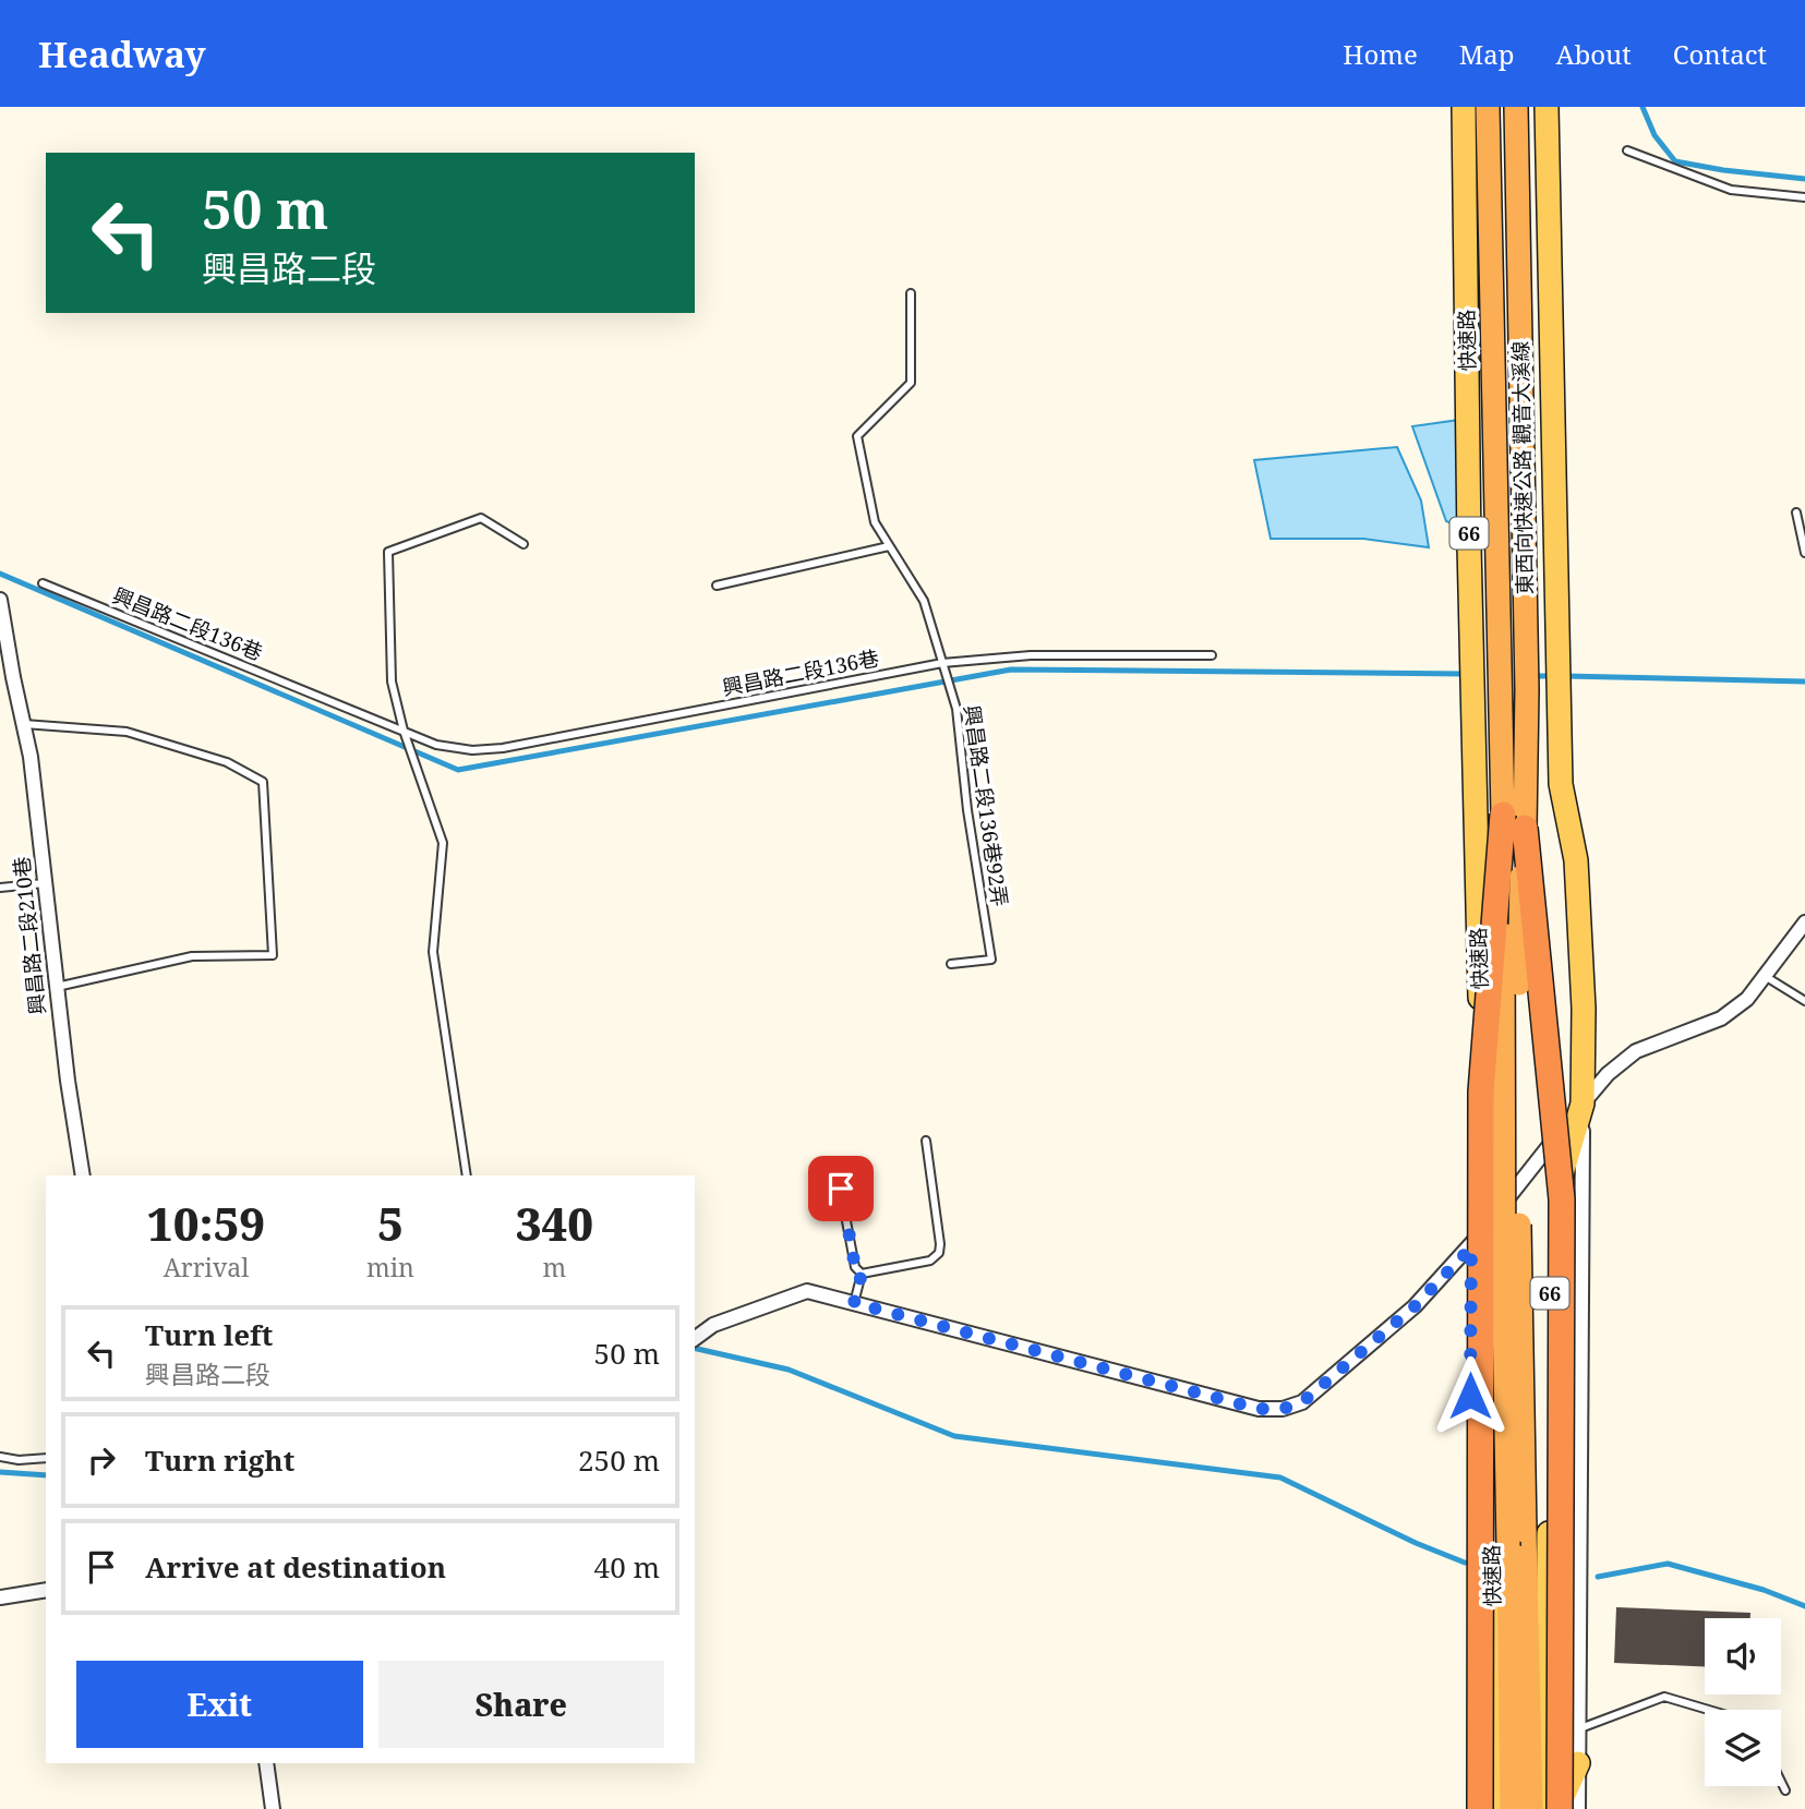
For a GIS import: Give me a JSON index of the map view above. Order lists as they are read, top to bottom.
{
  "streets": {
    "highway": ["東西向快速公路 觀音大溪線", "66"],
    "main road": ["快速路"],
    "street": ["興昌路二段210巷"],
    "lane": ["興昌路二段136巷", "興昌路二段136巷92弄"]
  },
  "crossings": [
    ["東西向快速公路 觀音大溪線", "66"],
    ["興昌路二段136巷", "興昌路二段136巷92弄"]
  ],
  "page": {
    "header": "Headway",
    "nav": [
      "Home",
      "Map",
      "About",
      "Contact"
    ],
    "turn": ["50 m", "興昌路二段"],
    "eta": [
      "10:59",
      "Arrival",
      "5",
      "min",
      "340",
      "m"
    ],
    "list": [
      {
        "name": "Turn left",
        "note": "興昌路二段",
        "value": "50 m"
      },
      {
        "name": "Turn right",
        "value": "250 m"
      },
      {
        "name": "Arrive at destination",
        "value": "40 m"
      }
    ],
    "buttons": ["Exit", "Share"]
  }
}
